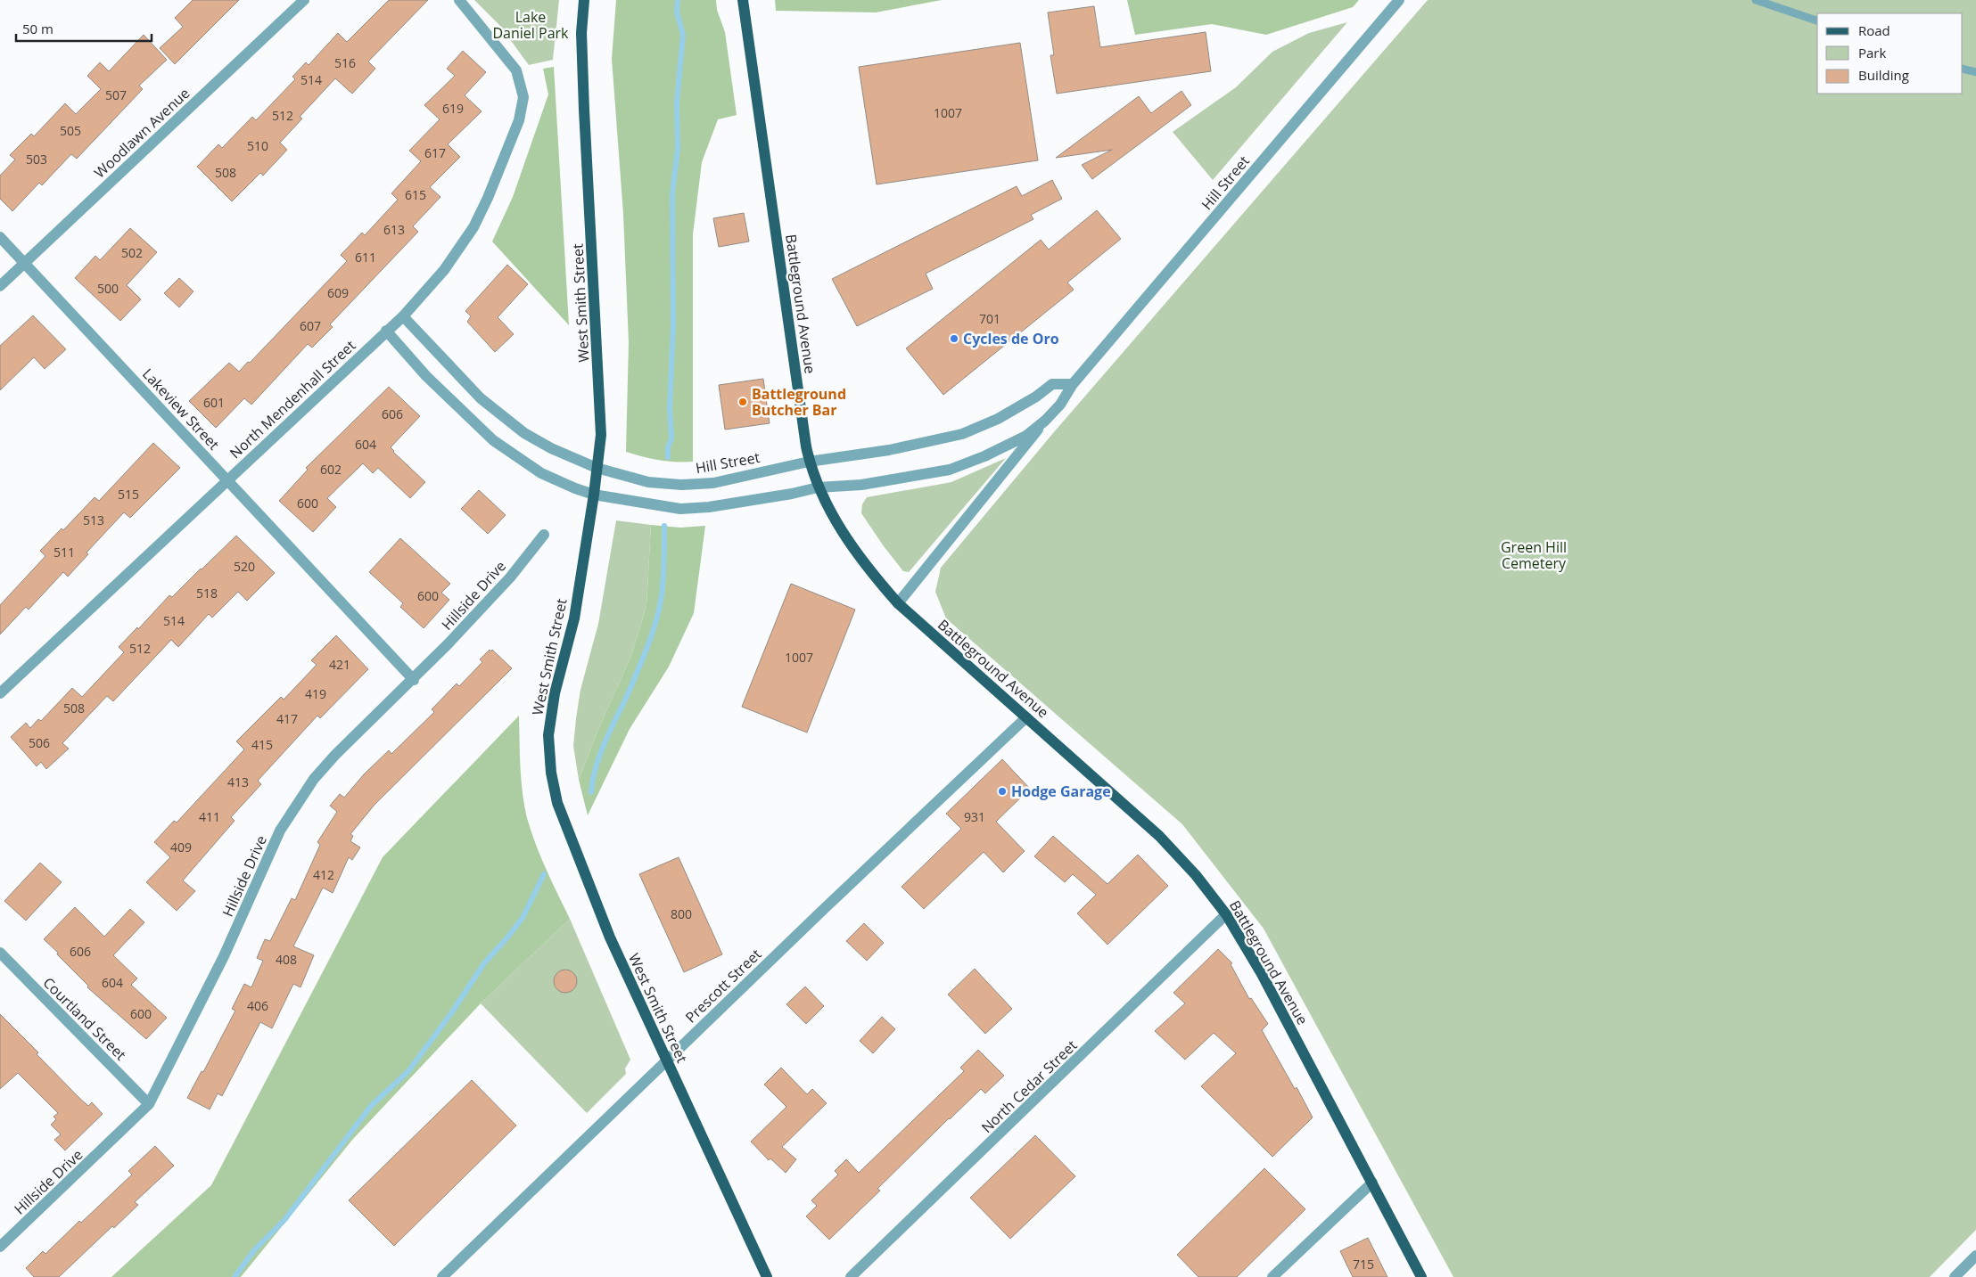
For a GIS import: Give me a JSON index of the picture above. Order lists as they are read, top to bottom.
{
  "streets": {
    "main road": ["West Smith Street", "Battleground Avenue"],
    "street": [
      "Woodlawn Avenue",
      "Hill Street",
      "North Mendenhall Street",
      "Lakeview Street",
      "Hillside Drive",
      "Prescott Street",
      "Courtland Street",
      "North Cedar Street"
    ]
  },
  "crossings": [
    ["Woodlawn Avenue", "Lakeview Street"],
    ["Hill Street", "West Smith Street"],
    ["Hill Street", "Battleground Avenue"],
    ["Hill Street", "North Mendenhall Street"],
    ["West Smith Street", "Prescott Street"],
    ["Battleground Avenue", "Prescott Street"],
    ["Battleground Avenue", "North Cedar Street"],
    ["North Mendenhall Street", "Lakeview Street"],
    ["Lakeview Street", "Hillside Drive"],
    ["Hillside Drive", "Courtland Street"]
  ],
  "parks": ["Lake Daniel Park", "Green Hill Cemetery"],
  "places": ["Cycles de Oro", "Battleground Butcher Bar", "Hodge Garage"],
  "house_numbers": [
    "516",
    "514",
    "507",
    "619",
    "1007",
    "512",
    "505",
    "510",
    "617",
    "503",
    "508",
    "615",
    "613",
    "502",
    "611",
    "500",
    "609",
    "701",
    "607",
    "601",
    "606",
    "604",
    "602",
    "515",
    "600",
    "513",
    "511",
    "520",
    "518",
    "600",
    "514",
    "512",
    "1007",
    "421",
    "419",
    "508",
    "417",
    "506",
    "415",
    "413",
    "411",
    "931",
    "409",
    "412",
    "800",
    "606",
    "408",
    "604",
    "406",
    "600",
    "715"
  ],
  "legend": ["Road", "Park", "Building"],
  "scale_bar": "50 m"
}
